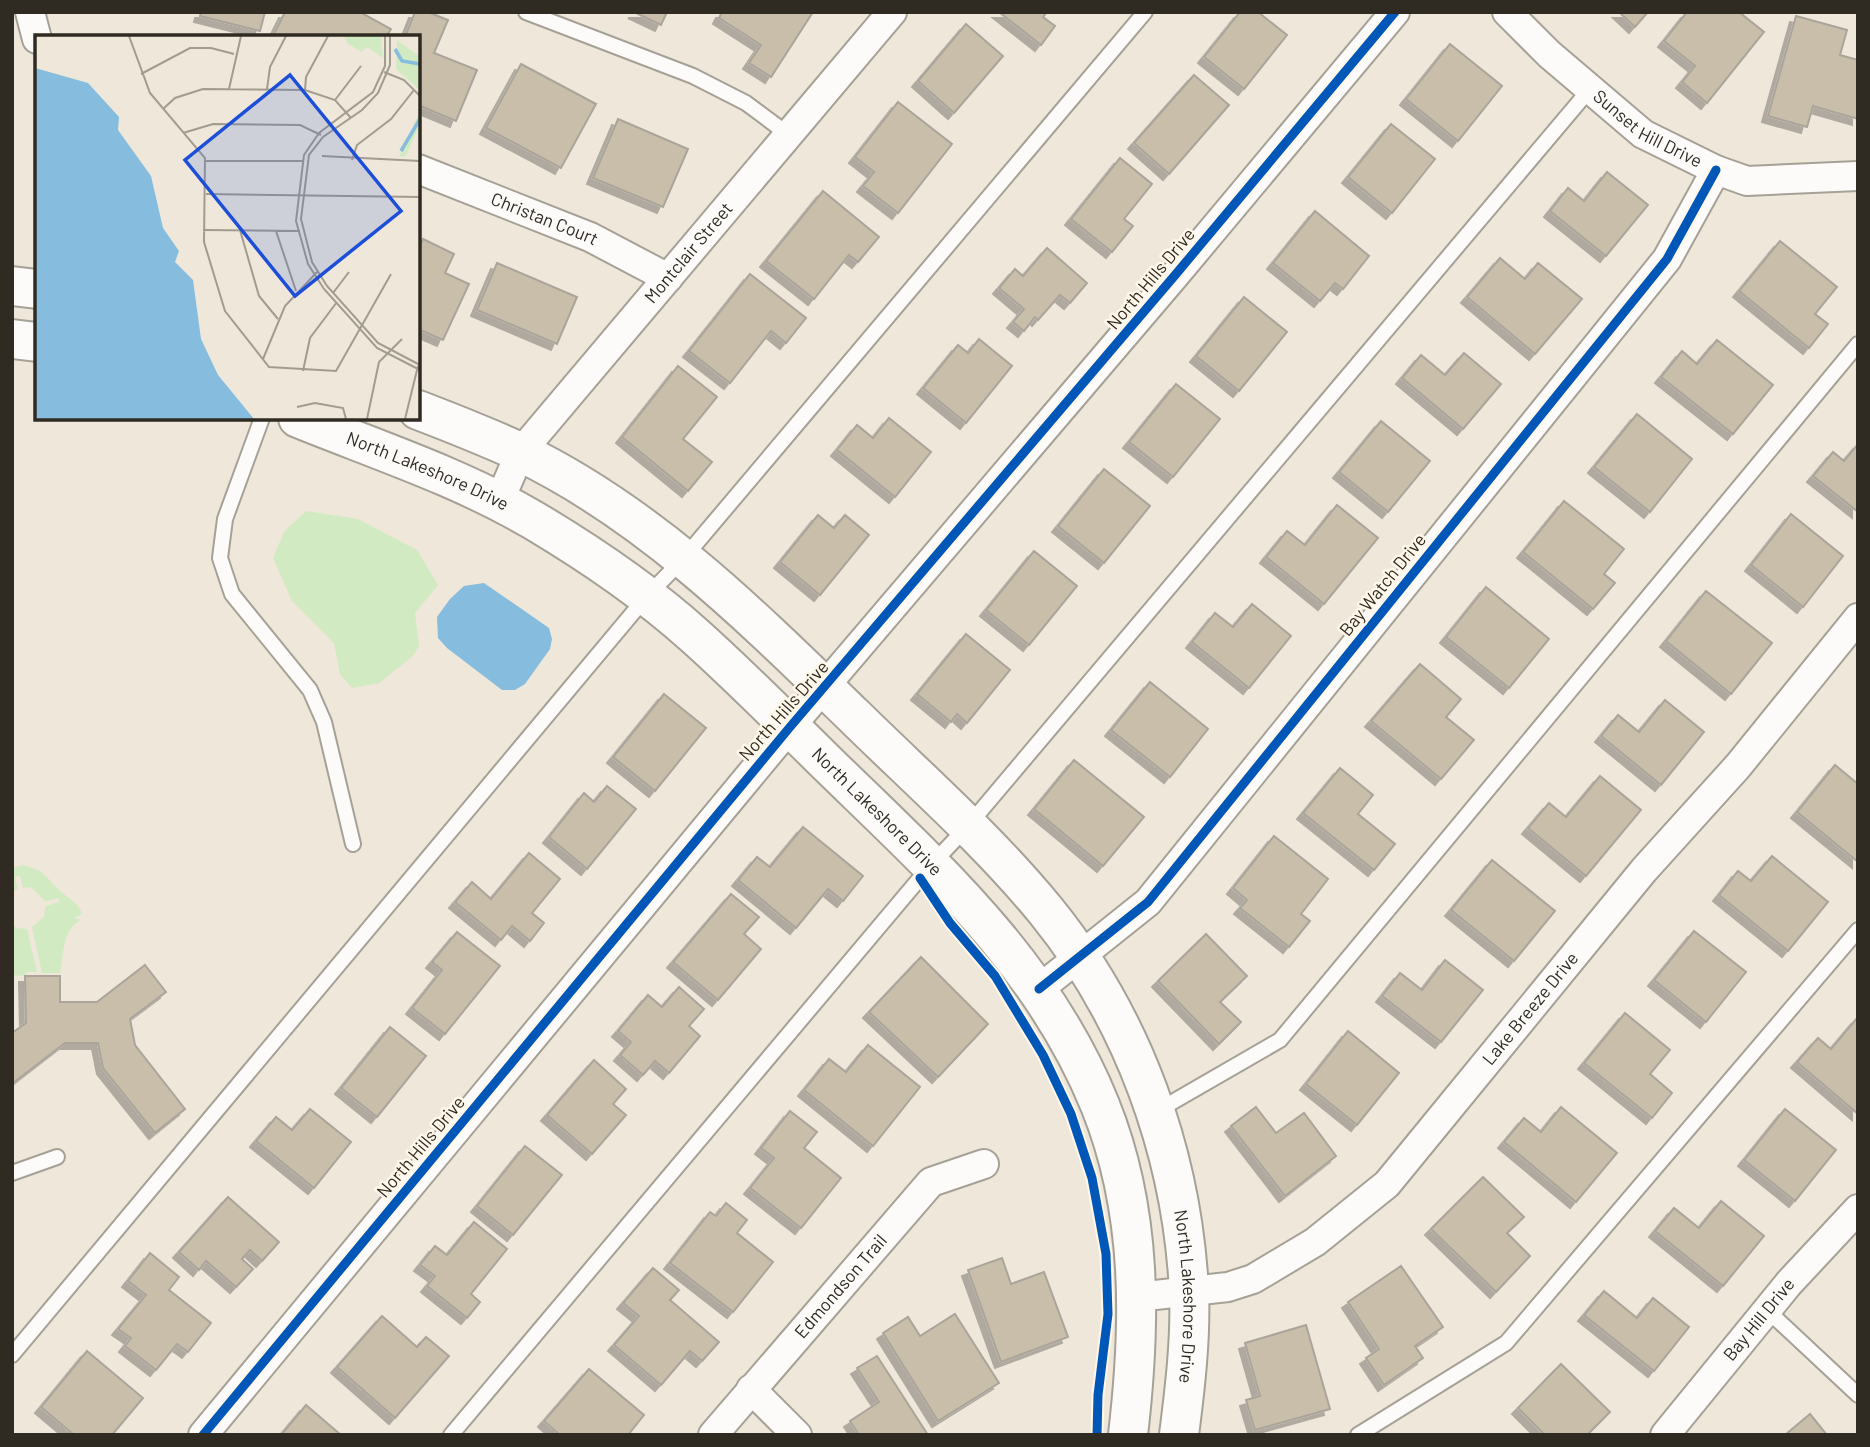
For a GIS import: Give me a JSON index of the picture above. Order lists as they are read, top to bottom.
{
  "streets": {
    "main road": ["North Lakeshore Drive"],
    "street": [
      "Sunset Hill Drive",
      "Christan Court",
      "Montclair Street",
      "North Hills Drive",
      "Bay Watch Drive",
      "Lake Breeze Drive",
      "Edmondson Trail",
      "Bay Hill Drive"
    ]
  },
  "crossings": [
    ["Sunset Hill Drive", "Bay Watch Drive"],
    ["Christan Court", "Montclair Street"],
    ["Montclair Street", "North Lakeshore Drive"],
    ["North Hills Drive", "North Lakeshore Drive"],
    ["North Lakeshore Drive", "Bay Watch Drive"],
    ["North Lakeshore Drive", "Lake Breeze Drive"]
  ]
}
